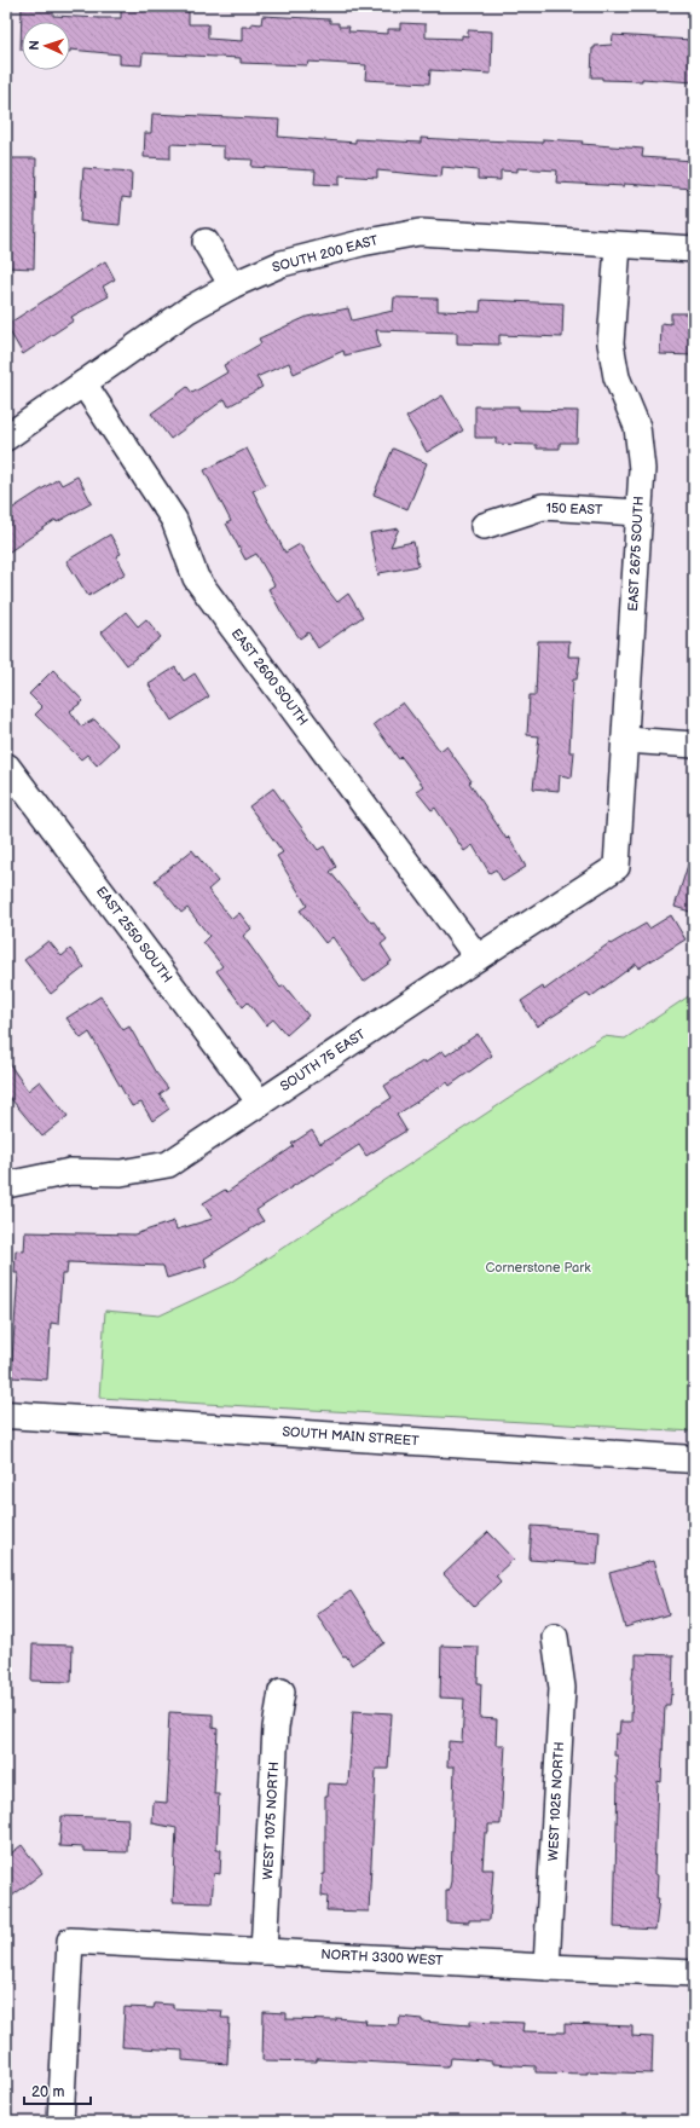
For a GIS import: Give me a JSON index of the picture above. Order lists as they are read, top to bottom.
{
  "streets": {
    "street": [
      "SOUTH 200 EAST",
      "150 EAST",
      "EAST 2675 SOUTH",
      "EAST 2600 SOUTH",
      "EAST 2550 SOUTH",
      "SOUTH 75 EAST",
      "SOUTH MAIN STREET",
      "WEST 1025 NORTH",
      "WEST 1075 NORTH",
      "NORTH 3300 WEST"
    ]
  },
  "crossings": [
    ["SOUTH 200 EAST", "EAST 2675 SOUTH"],
    ["SOUTH 200 EAST", "EAST 2600 SOUTH"],
    ["150 EAST", "EAST 2675 SOUTH"],
    ["EAST 2675 SOUTH", "SOUTH 75 EAST"],
    ["EAST 2600 SOUTH", "SOUTH 75 EAST"],
    ["EAST 2550 SOUTH", "SOUTH 75 EAST"],
    ["WEST 1025 NORTH", "NORTH 3300 WEST"],
    ["WEST 1075 NORTH", "NORTH 3300 WEST"]
  ],
  "parks": ["Cornerstone Park"],
  "scale_bar": "20 m",
  "north": "left"
}
